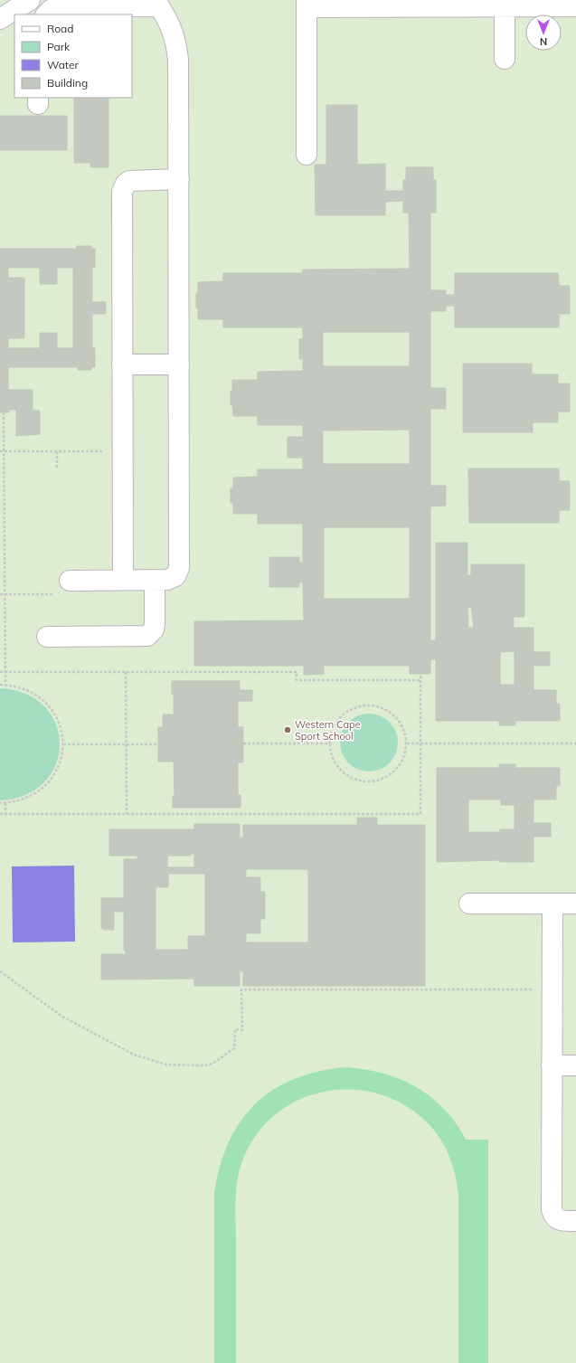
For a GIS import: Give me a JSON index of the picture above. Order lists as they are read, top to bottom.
{
  "places": ["Western Cape Sport School"],
  "legend": [
    "Road",
    "Park",
    "Water",
    "Building"
  ],
  "north": "bottom"
}
